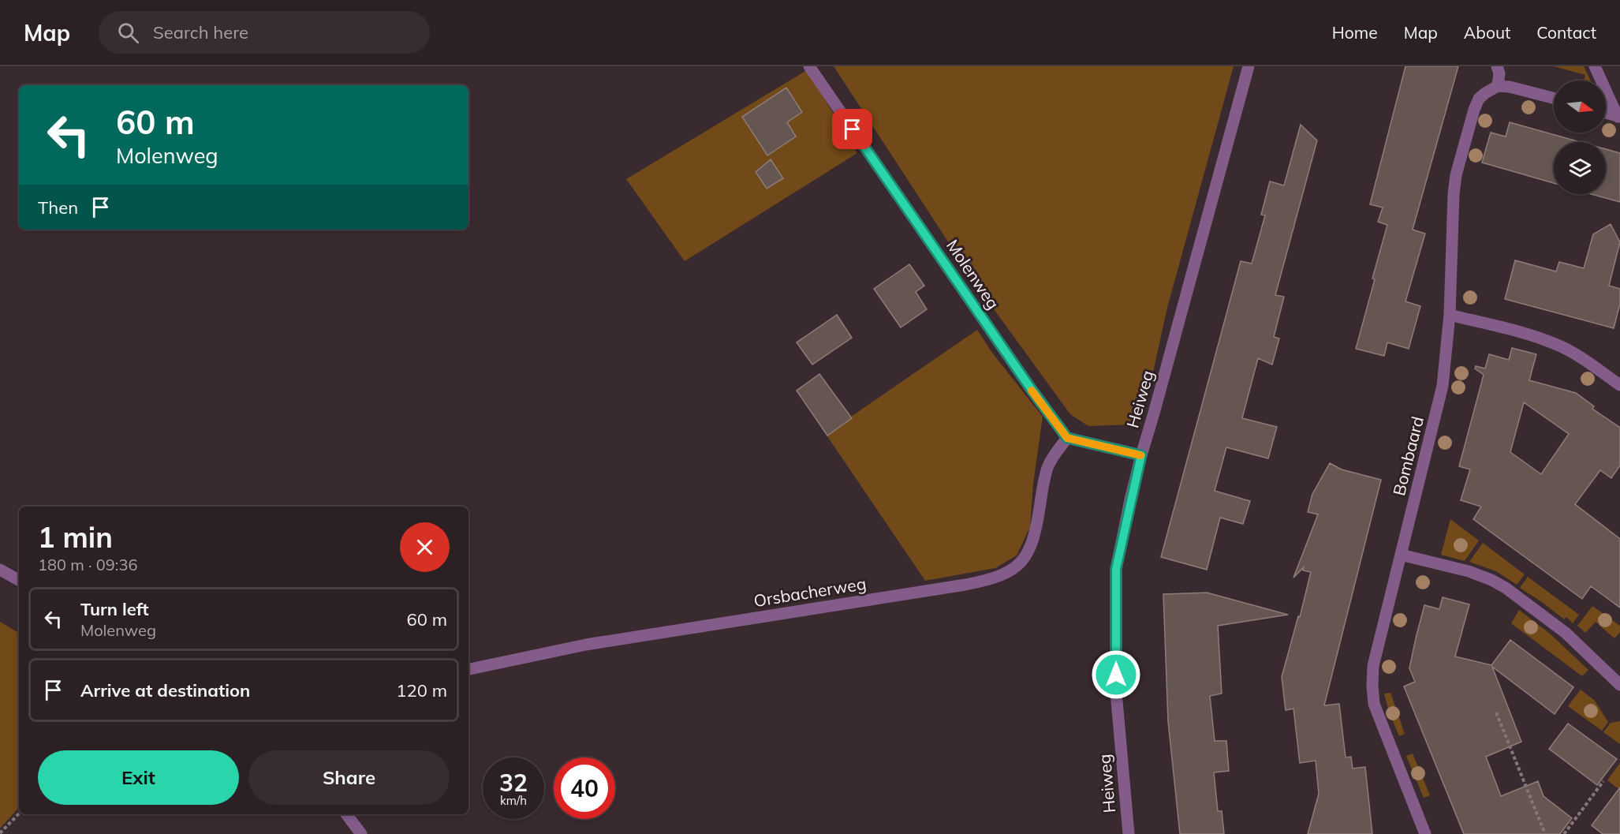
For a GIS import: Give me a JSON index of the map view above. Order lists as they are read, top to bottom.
{
  "streets": {
    "street": [
      "Molenweg",
      "Heiweg",
      "Bombaard",
      "Orsbacherweg"
    ]
  },
  "crossings": [
    ["Molenweg", "Orsbacherweg"]
  ],
  "north": "right",
  "page": {
    "header": "Map",
    "search": "Search here",
    "nav": [
      "Home",
      "Map",
      "About",
      "Contact"
    ],
    "turn": ["60 m", "Molenweg"],
    "then": "Then",
    "heading": ["1 min", "180 m · 09:36"],
    "list": [
      {
        "name": "Turn left",
        "note": "Molenweg",
        "value": "60 m"
      },
      {
        "name": "Arrive at destination",
        "value": "120 m"
      }
    ],
    "buttons": ["Exit", "Share"],
    "speed": "32 km/h",
    "limit": "40"
  }
}
